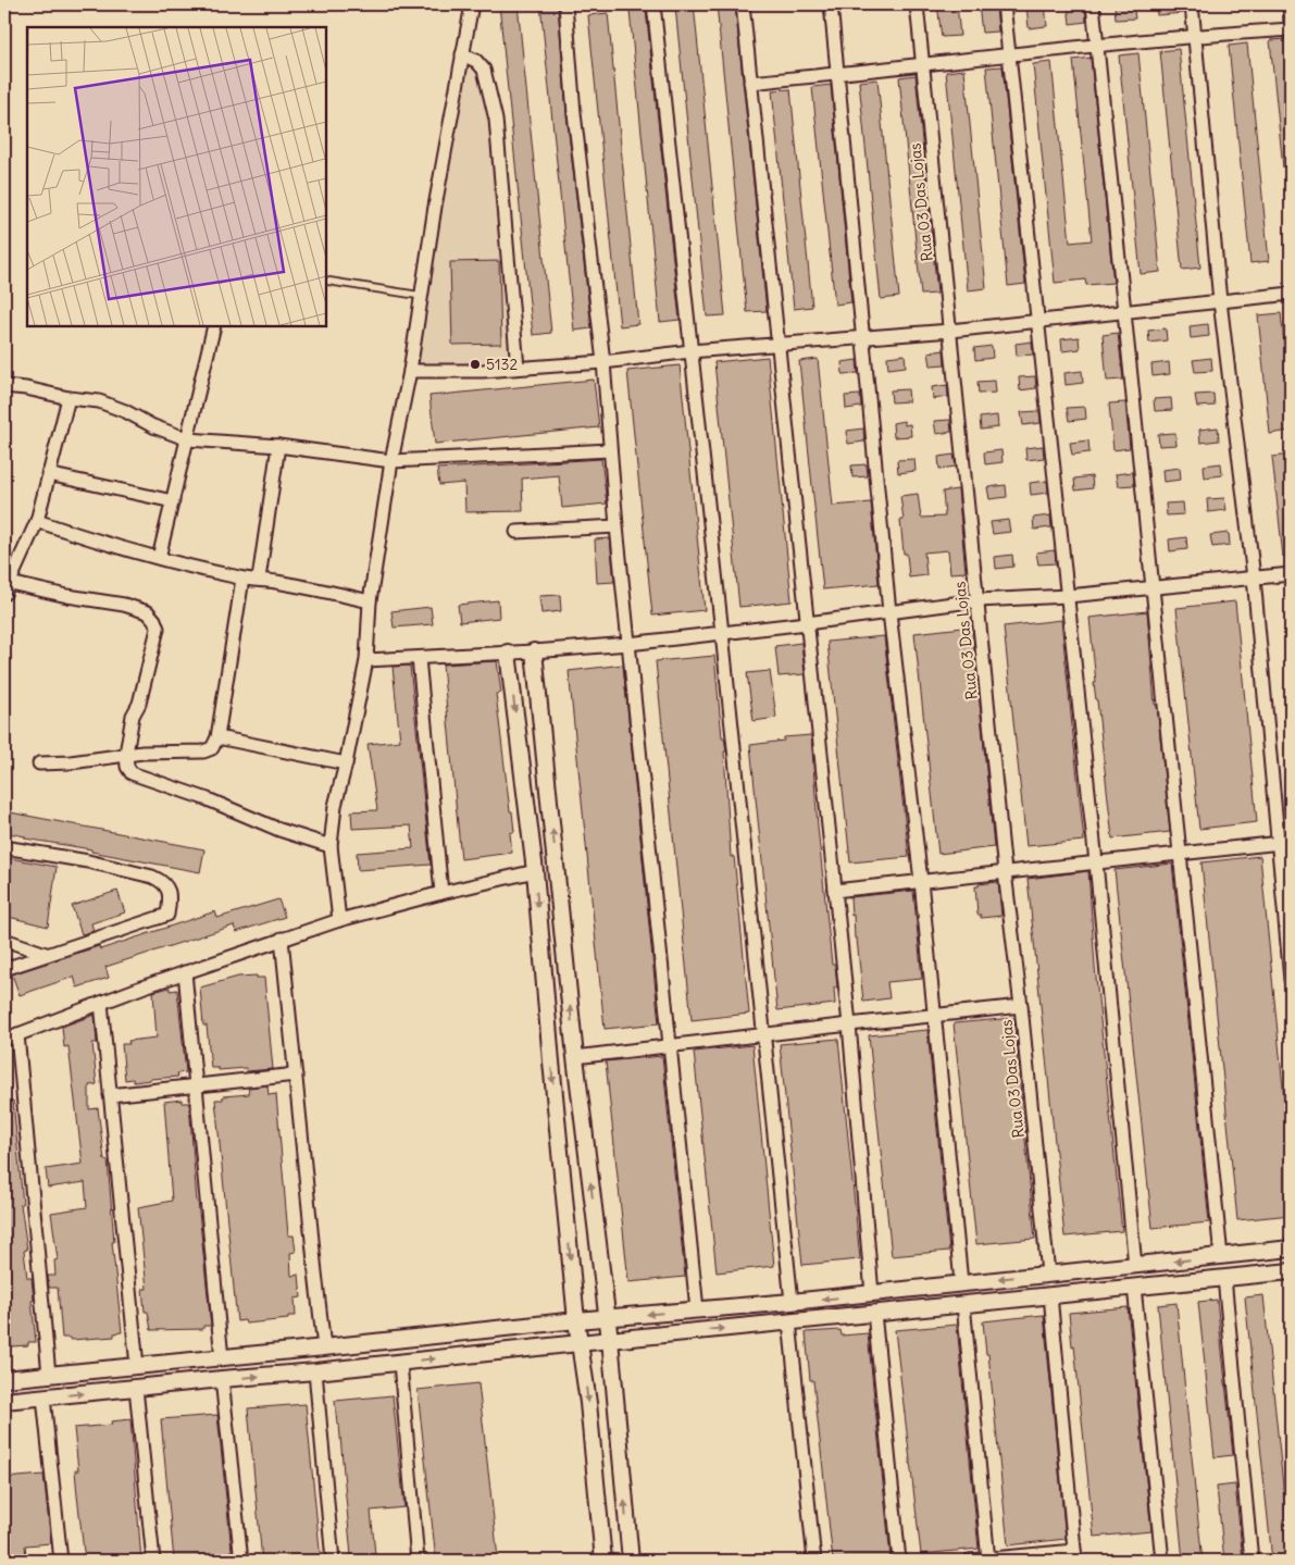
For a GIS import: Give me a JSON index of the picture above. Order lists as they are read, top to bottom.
{
  "streets": {
    "street": ["Rua 03 Das Lojas"]
  },
  "places": ["5132"]
}
